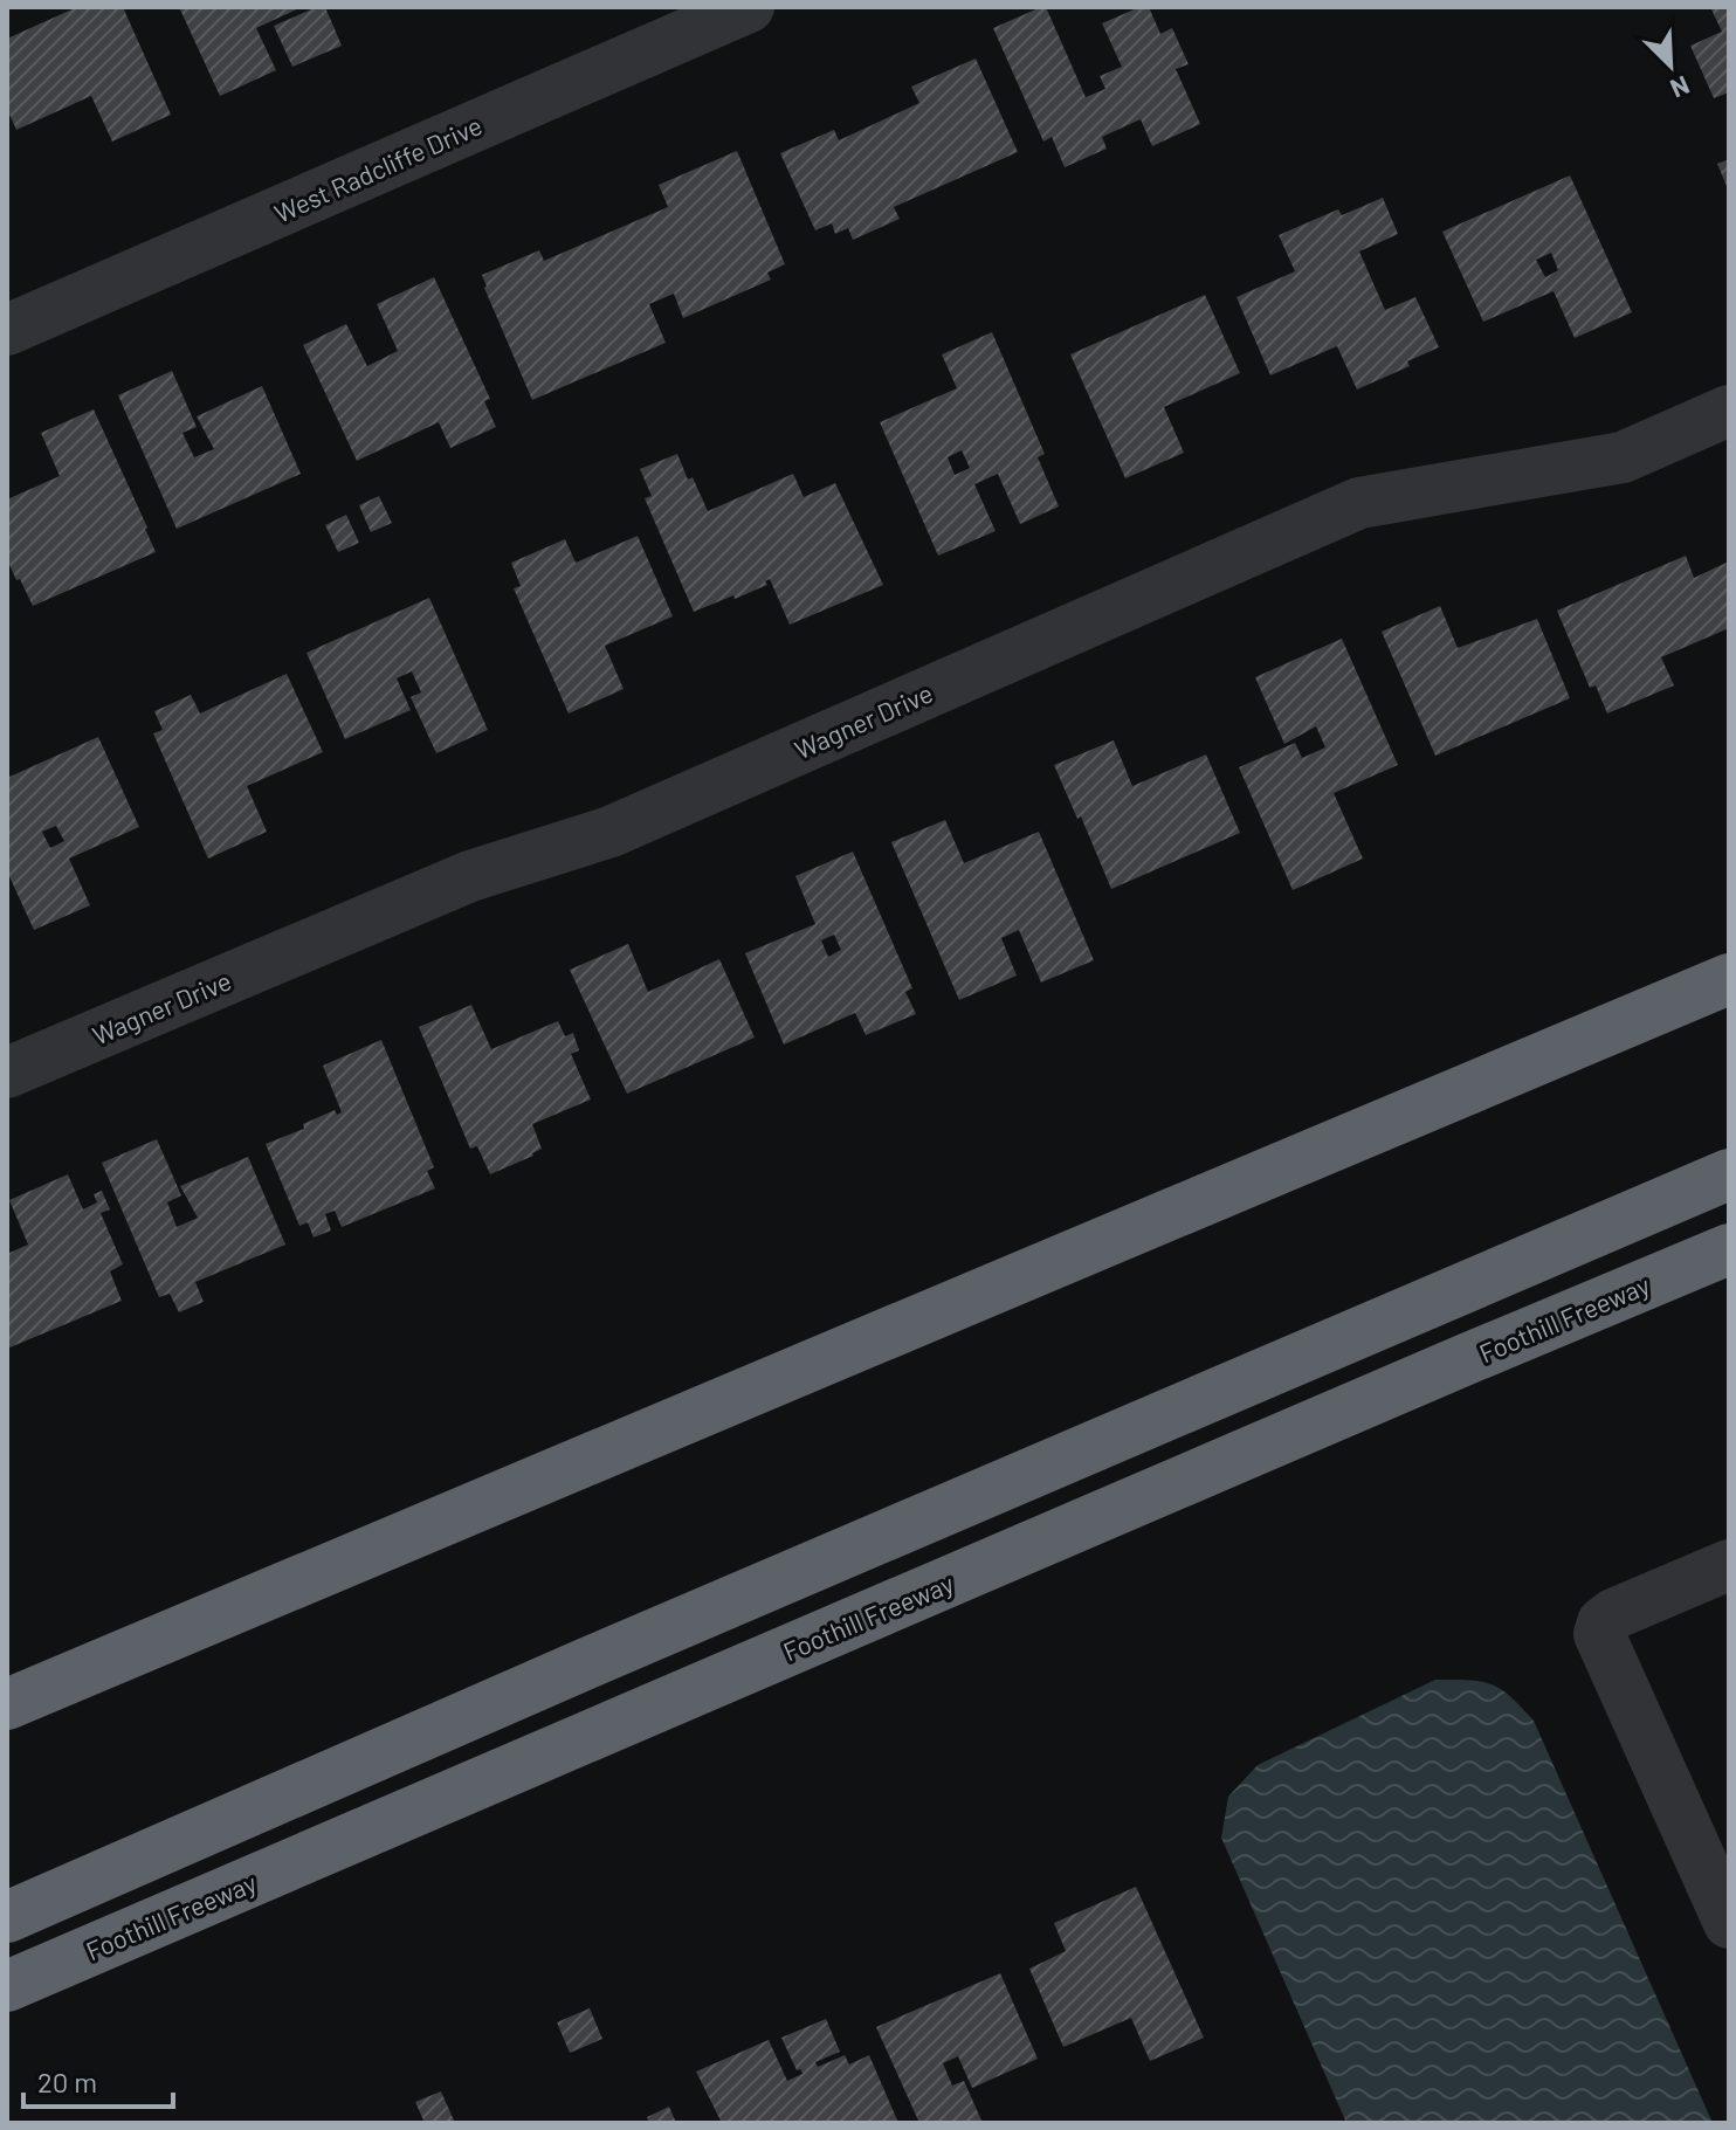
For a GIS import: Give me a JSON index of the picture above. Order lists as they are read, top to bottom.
{
  "streets": {
    "highway": ["Foothill Freeway"],
    "street": ["West Radcliffe Drive", "Wagner Drive"]
  },
  "scale_bar": "20 m",
  "north": "bottom right"
}
